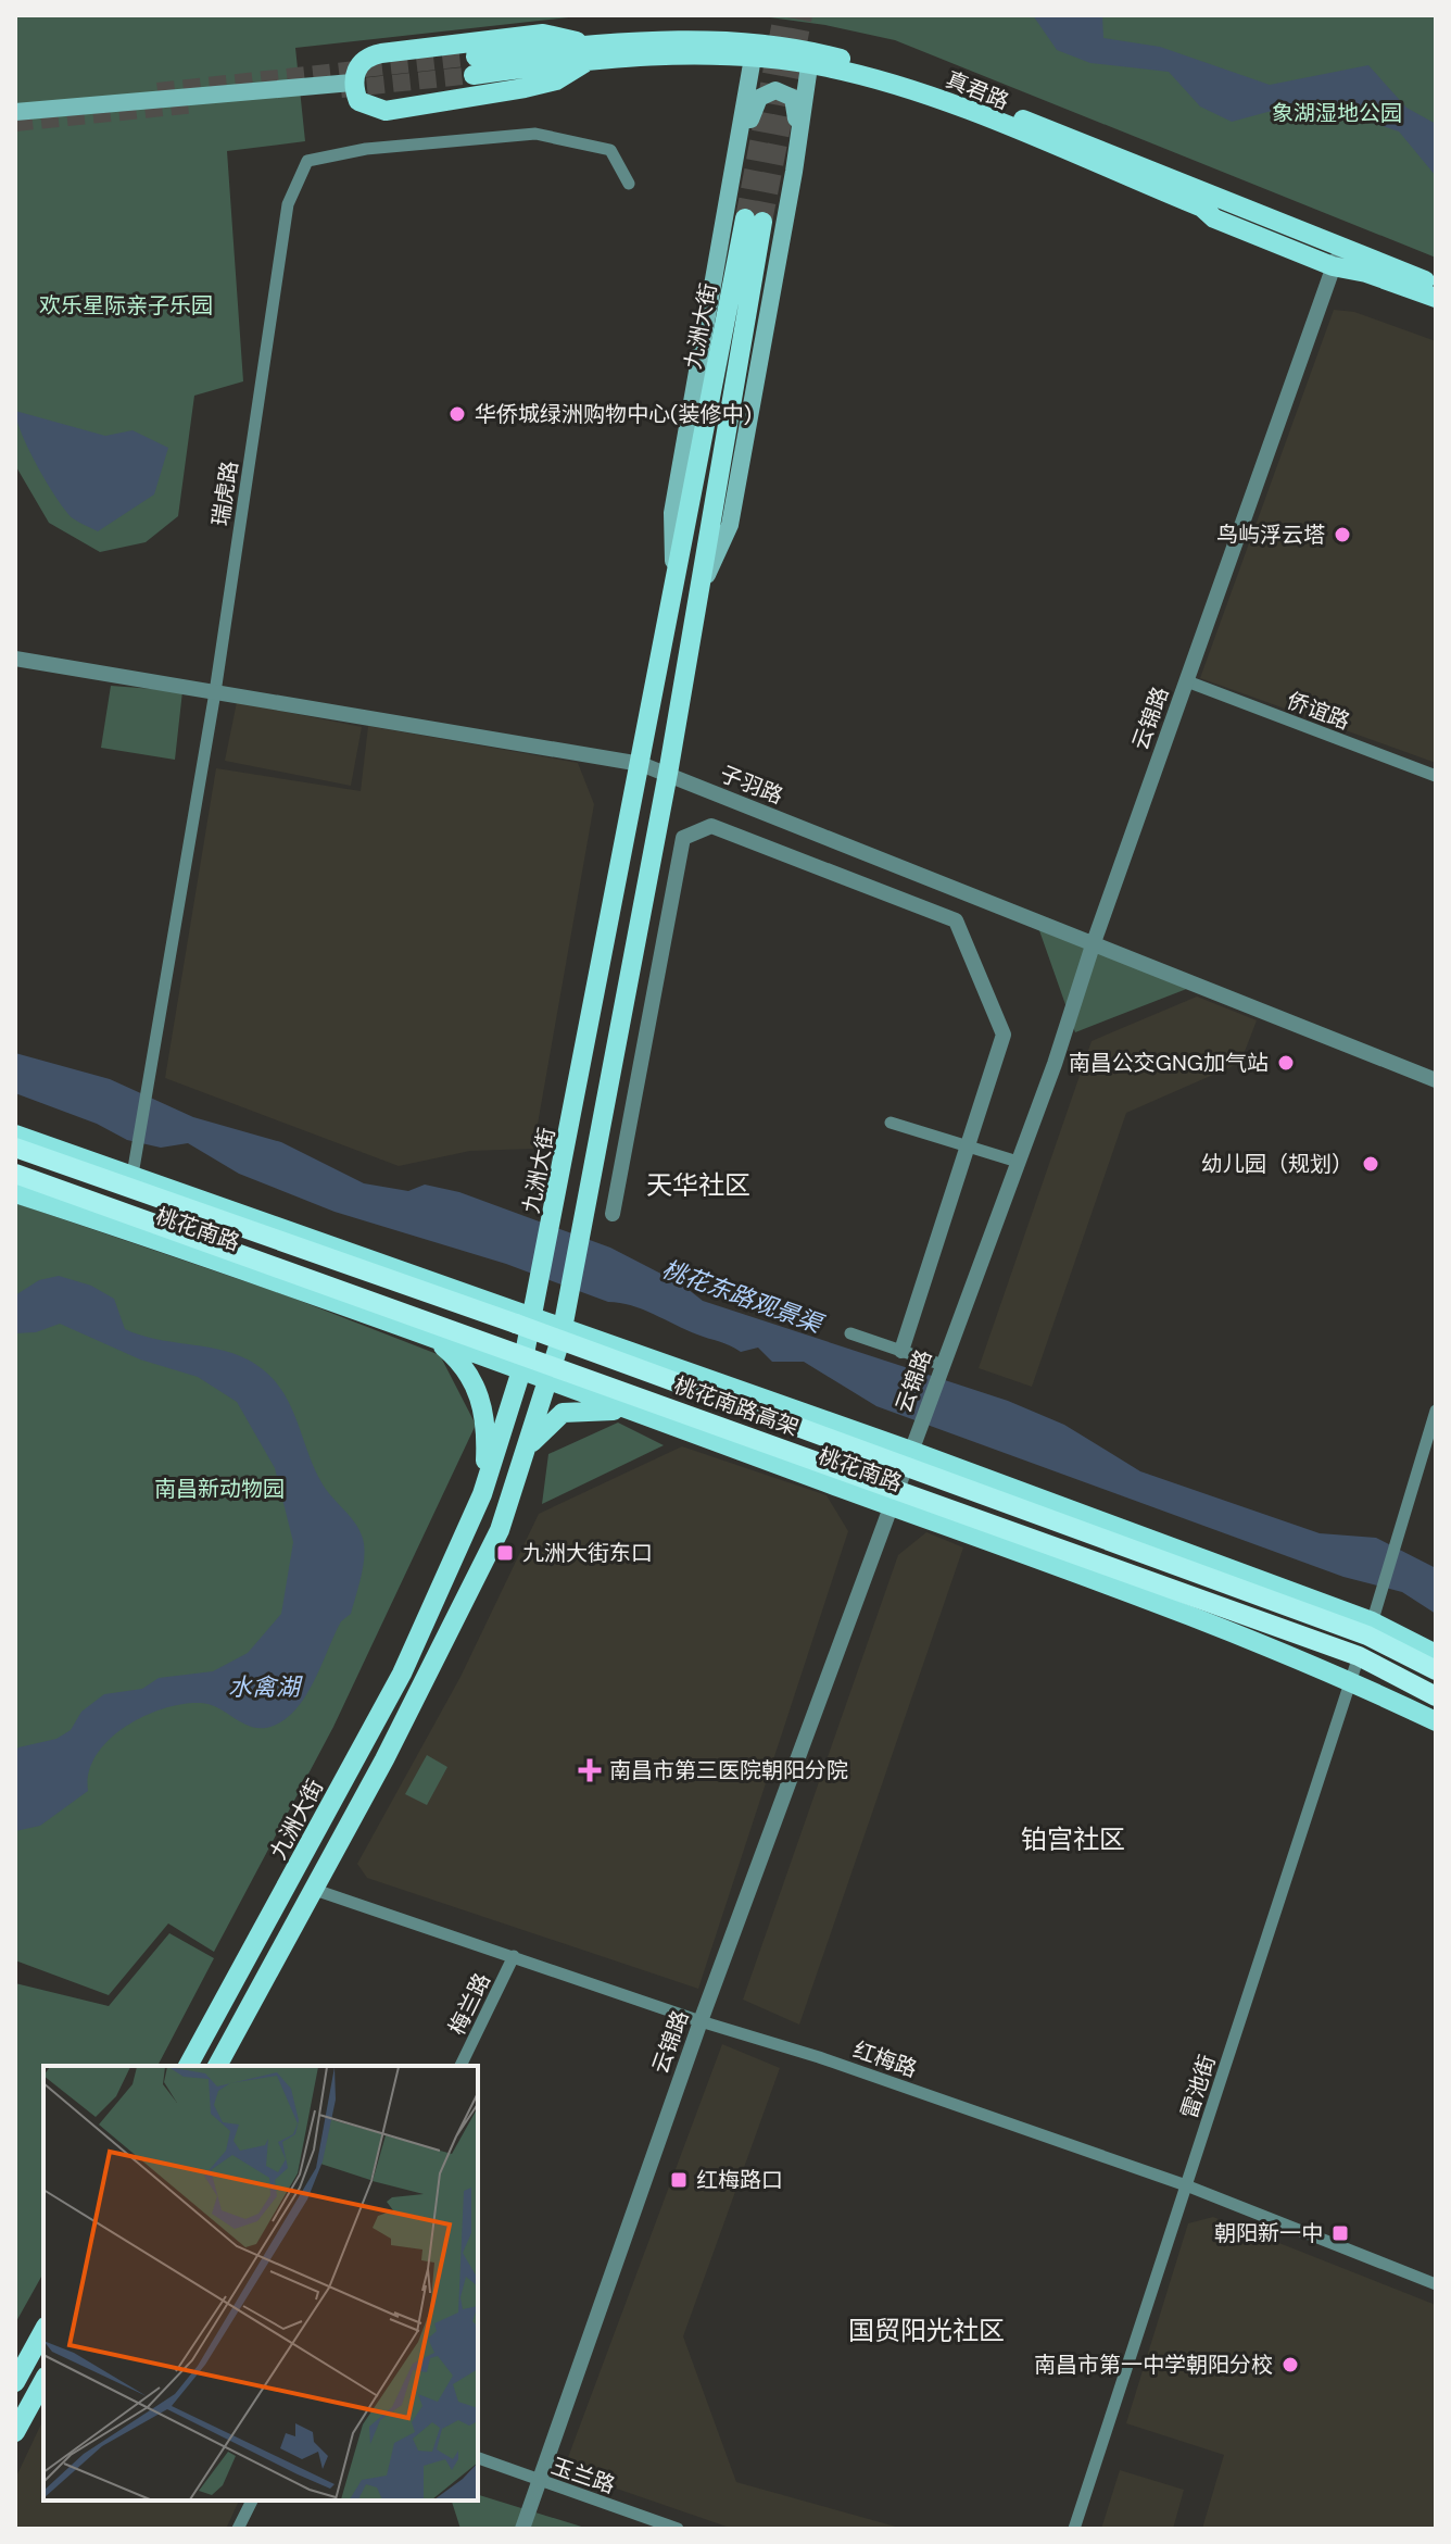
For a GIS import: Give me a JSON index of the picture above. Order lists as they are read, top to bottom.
{
  "streets": {
    "highway": ["桃花南路高架"],
    "main road": ["真君路", "九洲大街", "桃花南路"],
    "street": [
      "瑞虎路",
      "侨谊路",
      "云锦路",
      "子羽路",
      "梅兰路",
      "红梅路",
      "雷池街",
      "玉兰路"
    ]
  },
  "crossings": [
    ["真君路", "云锦路"],
    ["九洲大街", "子羽路"],
    ["九洲大街", "桃花南路"],
    ["九洲大街", "红梅路"],
    ["瑞虎路", "子羽路"],
    ["瑞虎路", "桃花南路"],
    ["侨谊路", "云锦路"],
    ["云锦路", "子羽路"],
    ["云锦路", "桃花南路"],
    ["云锦路", "红梅路"],
    ["云锦路", "玉兰路"],
    ["桃花南路", "桃花南路高架"],
    ["桃花南路", "雷池街"],
    ["桃花南路高架", "雷池街"],
    ["梅兰路", "红梅路"],
    ["红梅路", "雷池街"]
  ],
  "districts": ["天华社区", "铂宫社区", "国贸阳光社区"],
  "water": ["桃花东路观景渠", "水禽湖"],
  "parks": ["象湖湿地公园", "欢乐星际亲子乐园", "南昌新动物园"],
  "places": {
    "other": [
      "华侨城绿洲购物中心(装修中)",
      "鸟屿浮云塔",
      "南昌公交GNG加气站",
      "幼儿园（规划）",
      "南昌市第一中学朝阳分校"
    ],
    "transit": ["九洲大街东口", "红梅路口", "朝阳新一中"],
    "health": ["南昌市第三医院朝阳分院"]
  }
}
